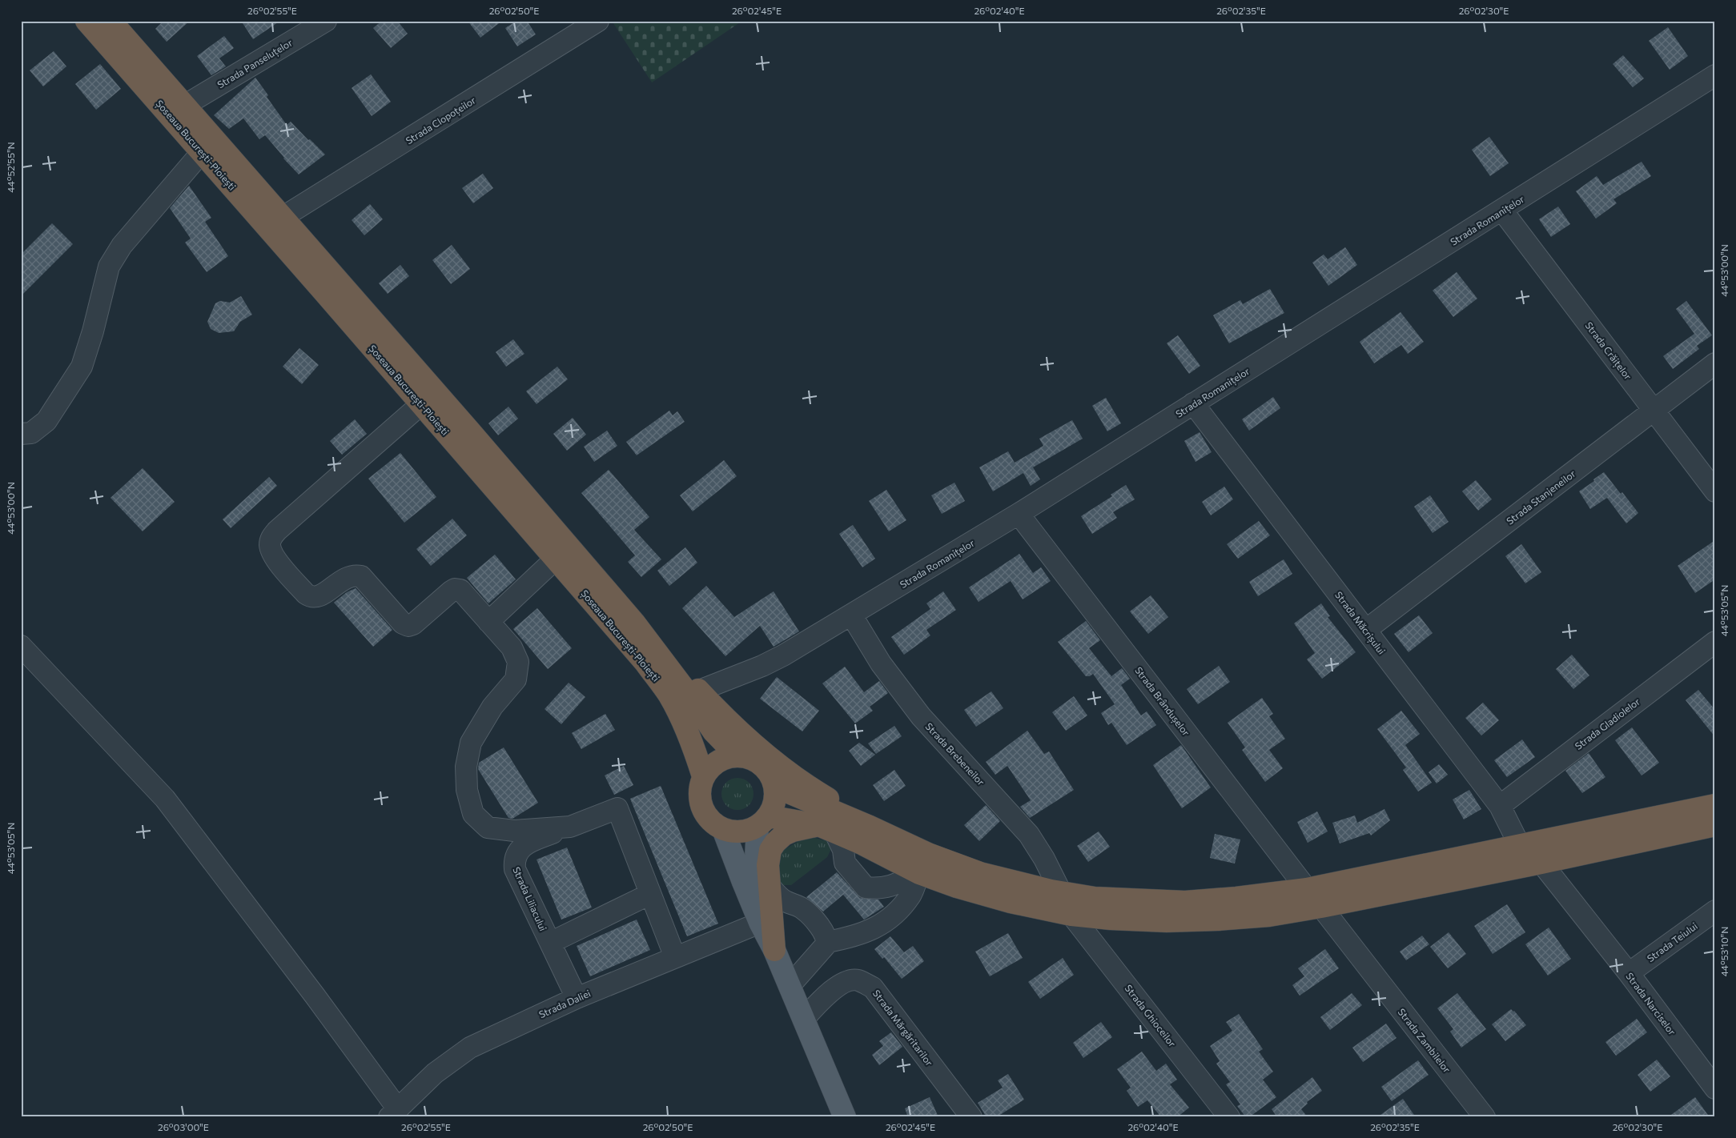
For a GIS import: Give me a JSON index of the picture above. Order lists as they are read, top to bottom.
{
  "streets": {
    "highway": ["Șoseaua București-Ploiești"],
    "street": [
      "Strada Panseluțelor",
      "Strada Clopoțeilor",
      "Strada Romanițelor",
      "Strada Crăițelor",
      "Strada Stanjeneilor",
      "Strada Măcrișului",
      "Strada Brândușelor",
      "Strada Gladiolelor",
      "Strada Brebeneilor",
      "Strada Liliacului",
      "Strada Teiului",
      "Strada Daliei",
      "Strada Narciselor",
      "Strada Ghioceilor",
      "Strada Mărgăritarilor",
      "Strada Zambilelor"
    ]
  },
  "crossings": [
    ["Strada Panseluțelor", "Șoseaua București-Ploiești"],
    ["Strada Clopoțeilor", "Șoseaua București-Ploiești"],
    ["Strada Romanițelor", "Strada Crăițelor"],
    ["Strada Romanițelor", "Strada Măcrișului"],
    ["Strada Romanițelor", "Strada Brândușelor"],
    ["Strada Romanițelor", "Strada Brebeneilor"],
    ["Strada Crăițelor", "Strada Stanjeneilor"],
    ["Strada Stanjeneilor", "Strada Măcrișului"],
    ["Strada Măcrișului", "Strada Gladiolelor"],
    ["Strada Liliacului", "Strada Daliei"],
    ["Strada Teiului", "Strada Narciselor"]
  ],
  "coordinates": [
    "26°02'55\"E",
    "26°02'50\"E",
    "26°02'45\"E",
    "26°02'40\"E",
    "26°02'35\"E",
    "26°02'30\"E",
    "44°52'55\"N",
    "44°53'00\"N",
    "44°53'05\"N",
    "44°53'10\"N",
    "26°03'00\"E"
  ]
}
